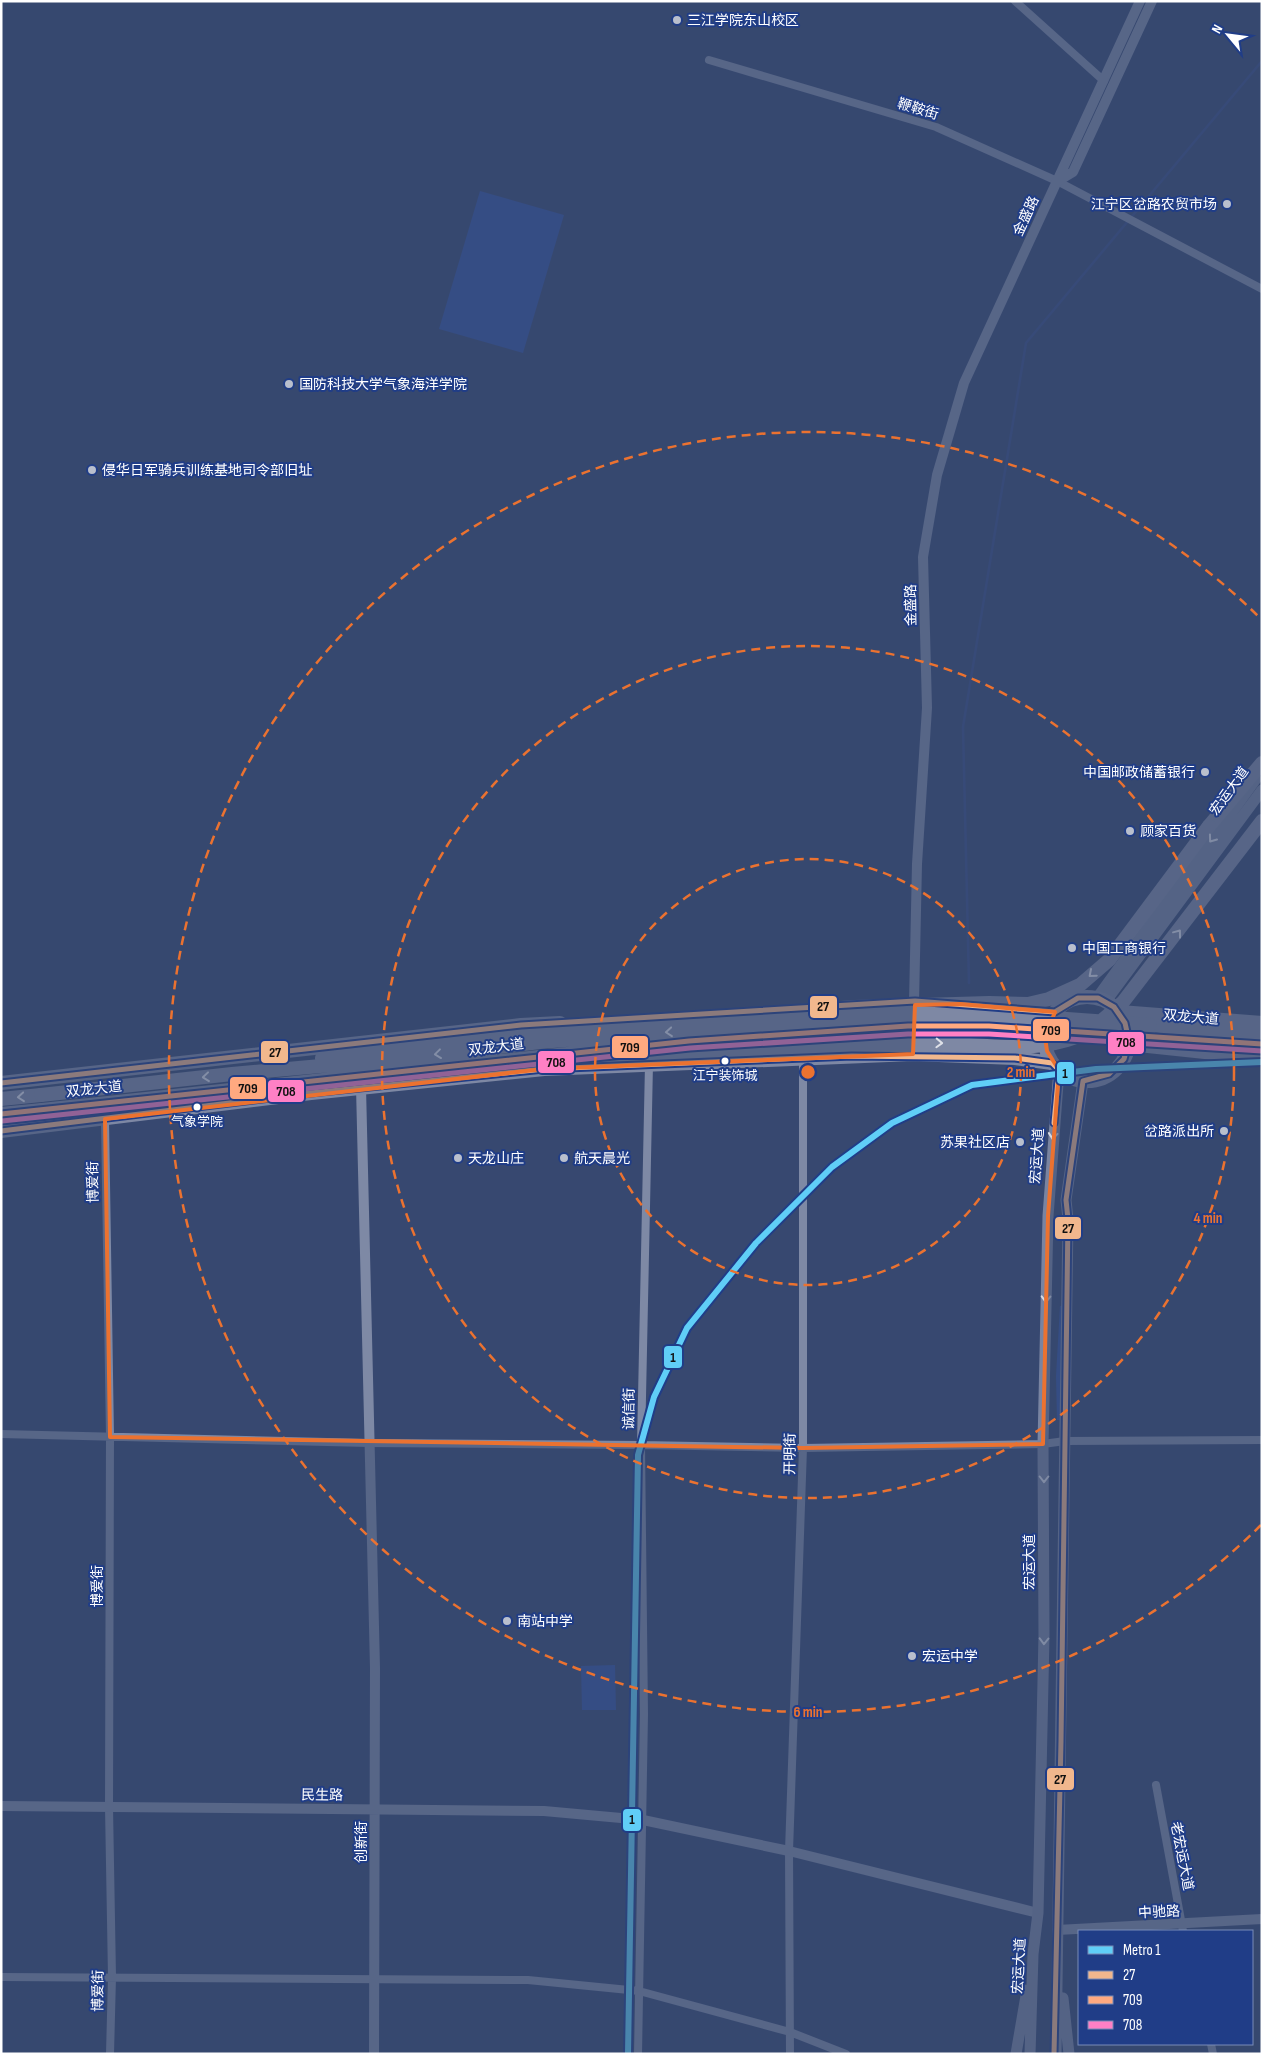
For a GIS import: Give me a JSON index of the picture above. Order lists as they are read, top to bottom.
{
  "streets": {
    "highway": ["双龙大道"],
    "main road": ["宏运大道"],
    "street": [
      "鞭鞍街",
      "金盛路",
      "博爱街",
      "诚信街",
      "开明街",
      "民生路",
      "创新街",
      "老宏运大道",
      "中驰路"
    ]
  },
  "crossings": [
    ["鞭鞍街", "金盛路"],
    ["金盛路", "双龙大道"],
    ["宏运大道", "双龙大道"],
    ["宏运大道", "民生路"],
    ["双龙大道", "博爱街"],
    ["双龙大道", "诚信街"],
    ["双龙大道", "开明街"],
    ["双龙大道", "创新街"],
    ["博爱街", "民生路"],
    ["诚信街", "民生路"],
    ["开明街", "民生路"],
    ["民生路", "创新街"],
    ["老宏运大道", "中驰路"]
  ],
  "places": [
    "三江学院东山校区",
    "江宁区岔路农贸市场",
    "国防科技大学气象海洋学院",
    "侵华日军骑兵训练基地司令部旧址",
    "中国邮政储蓄银行",
    "顾家百货",
    "中国工商银行",
    "江宁装饰城",
    "气象学院",
    "岔路派出所",
    "苏果社区店",
    "天龙山庄",
    "航天晨光",
    "南站中学",
    "宏运中学"
  ],
  "lines": [
    "transit line 27",
    "transit line 709",
    "transit line 708",
    "metro line 1"
  ],
  "legend": [
    "Metro 1",
    "27",
    "709",
    "708"
  ],
  "north": "top left",
  "rings": ["2 min", "4 min", "6 min"]
}
